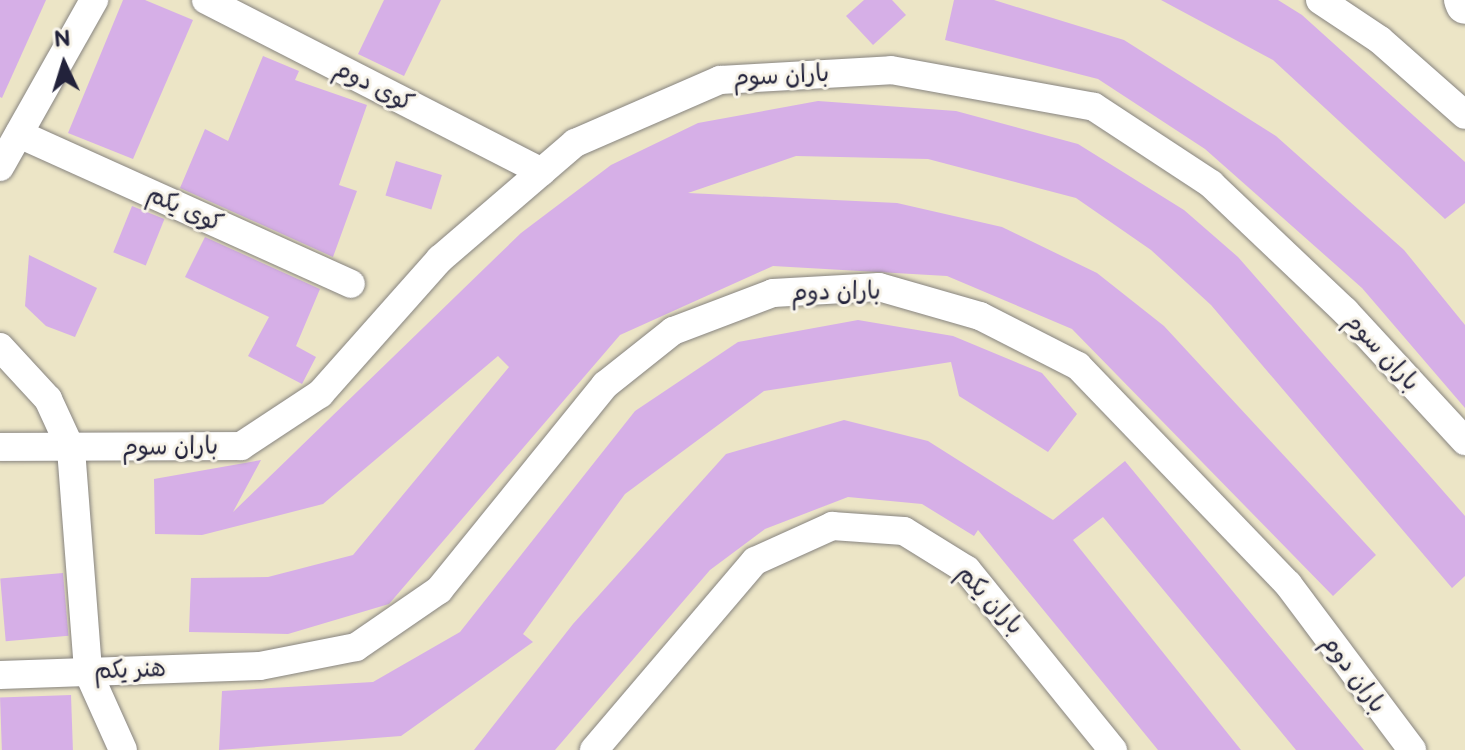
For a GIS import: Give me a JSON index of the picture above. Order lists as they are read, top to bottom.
{
  "streets": {
    "street": [
      "باران سوم",
      "کوی دوم",
      "کوی یکم",
      "باران دوم",
      "باران یکم",
      "هنر یکم"
    ]
  },
  "crossings": [
    ["باران سوم", "کوی دوم"],
    ["باران دوم", "هنر یکم"]
  ],
  "north": "top"
}
